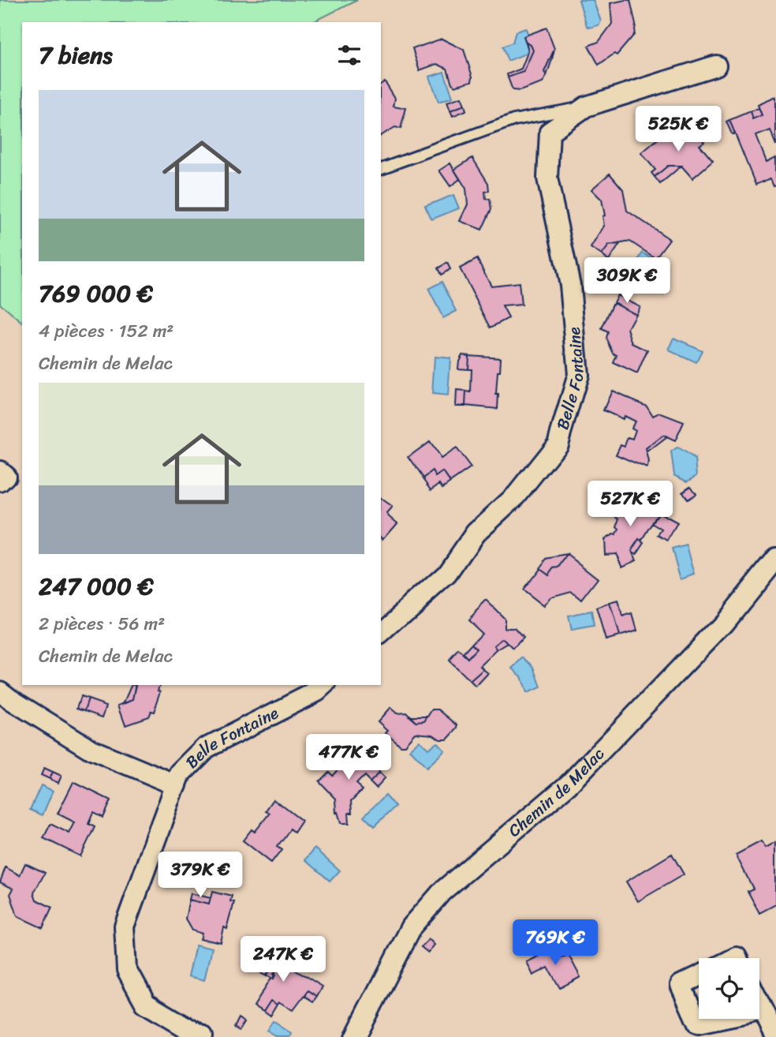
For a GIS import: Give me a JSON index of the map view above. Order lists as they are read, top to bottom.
{
  "streets": {
    "street": ["Belle Fontaine", "Chemin de Melac"]
  },
  "page": {
    "heading": "7 biens",
    "list": [
      {
        "name": "769 000 €",
        "note": "4 pièces · 152 m² · Chemin de Melac"
      },
      {
        "name": "247 000 €",
        "note": "2 pièces · 56 m² · Chemin de Melac"
      }
    ],
    "price": [
      "525K €",
      "309K €",
      "527K €",
      "477K €",
      "379K €",
      "769K €",
      "247K €"
    ]
  }
}
